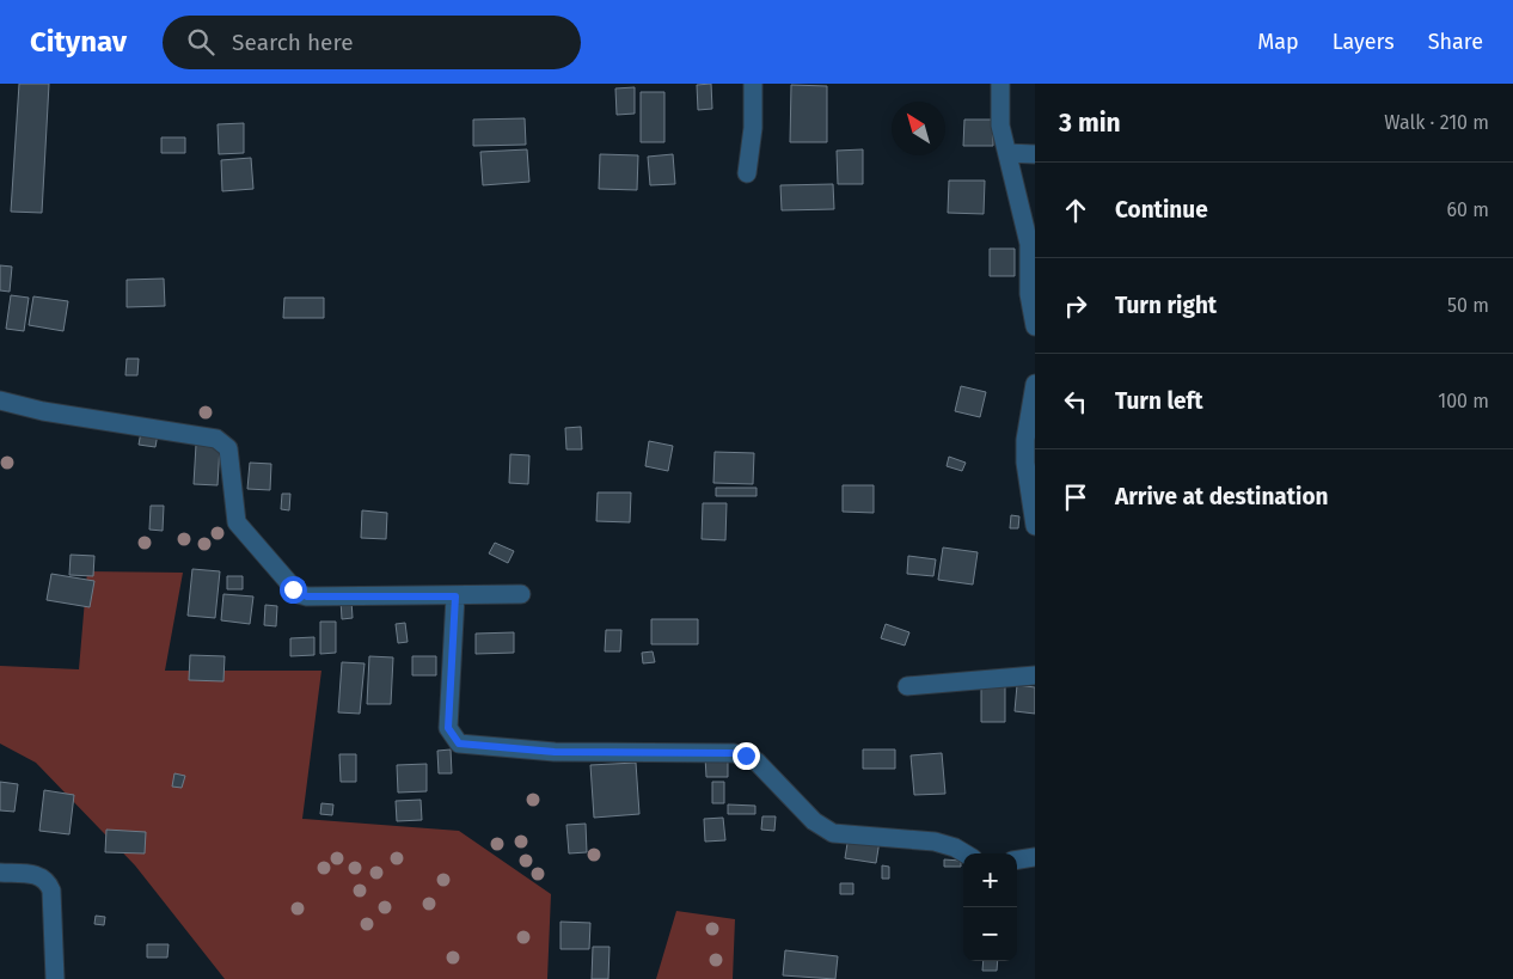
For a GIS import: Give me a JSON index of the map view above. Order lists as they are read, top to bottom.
{
  "north": "top left",
  "page": {
    "header": "Citynav",
    "search": "Search here",
    "nav": ["Map", "Layers", "Share"],
    "heading": ["3 min", "Walk · 210 m"],
    "list": [
      ["Continue", "60 m"],
      ["Turn right", "50 m"],
      ["Turn left", "100 m"],
      "Arrive at destination"
    ],
    "map_buttons": ["+", "−"]
  }
}
